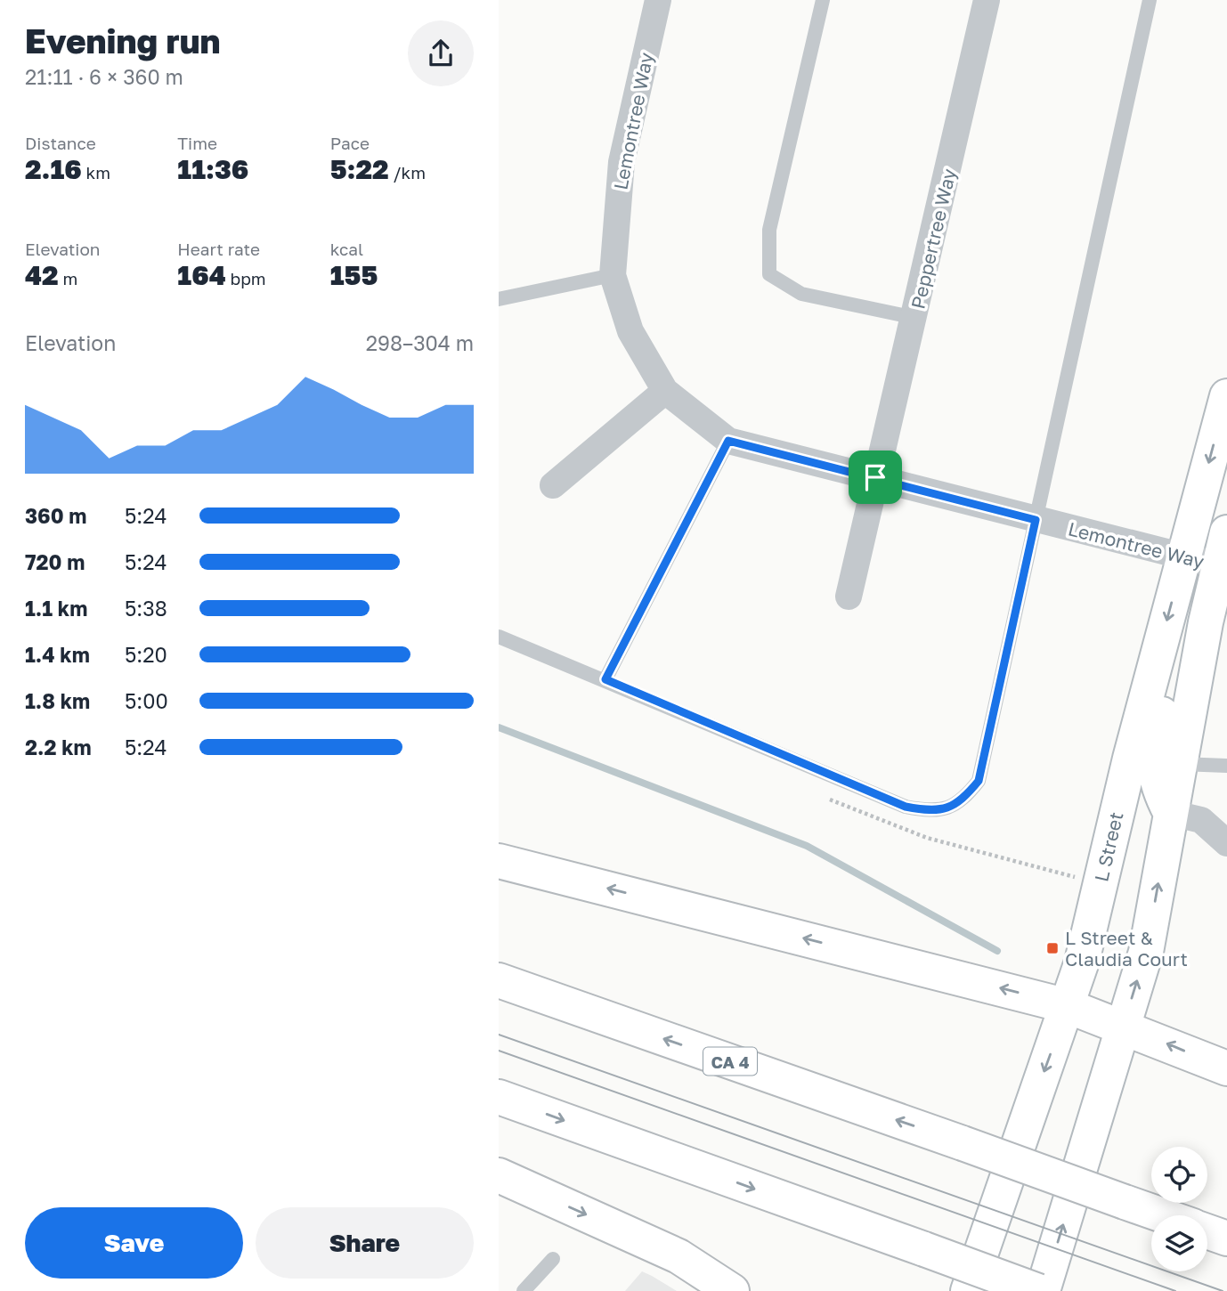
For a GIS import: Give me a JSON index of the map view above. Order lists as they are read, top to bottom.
{
  "streets": {
    "main road": ["L Street", "CA 4"],
    "street": ["Lemontree Way", "Peppertree Way"]
  },
  "crossings": [
    ["Lemontree Way", "Peppertree Way"],
    ["Lemontree Way", "L Street"]
  ],
  "places": {
    "transit": ["L Street & Claudia Court"]
  },
  "page": {
    "heading": ["Evening run", "21:11 · 6 × 360 m"],
    "stats": [
      ["Distance", "2.16 km"],
      ["Time", "11:36"],
      ["Pace", "5:22 /km"],
      ["Elevation", "42 m"],
      ["Heart rate", "164 bpm"],
      ["kcal", "155"]
    ],
    "chart": ["Elevation", "298–304 m"],
    "list": [
      {
        "name": "360 m",
        "note": "5:24"
      },
      {
        "name": "720 m",
        "note": "5:24"
      },
      {
        "name": "1.1 km",
        "note": "5:38"
      },
      {
        "name": "1.4 km",
        "note": "5:20"
      },
      {
        "name": "1.8 km",
        "note": "5:00"
      },
      {
        "name": "2.2 km",
        "note": "5:24"
      }
    ],
    "buttons": ["Save", "Share"]
  }
}
